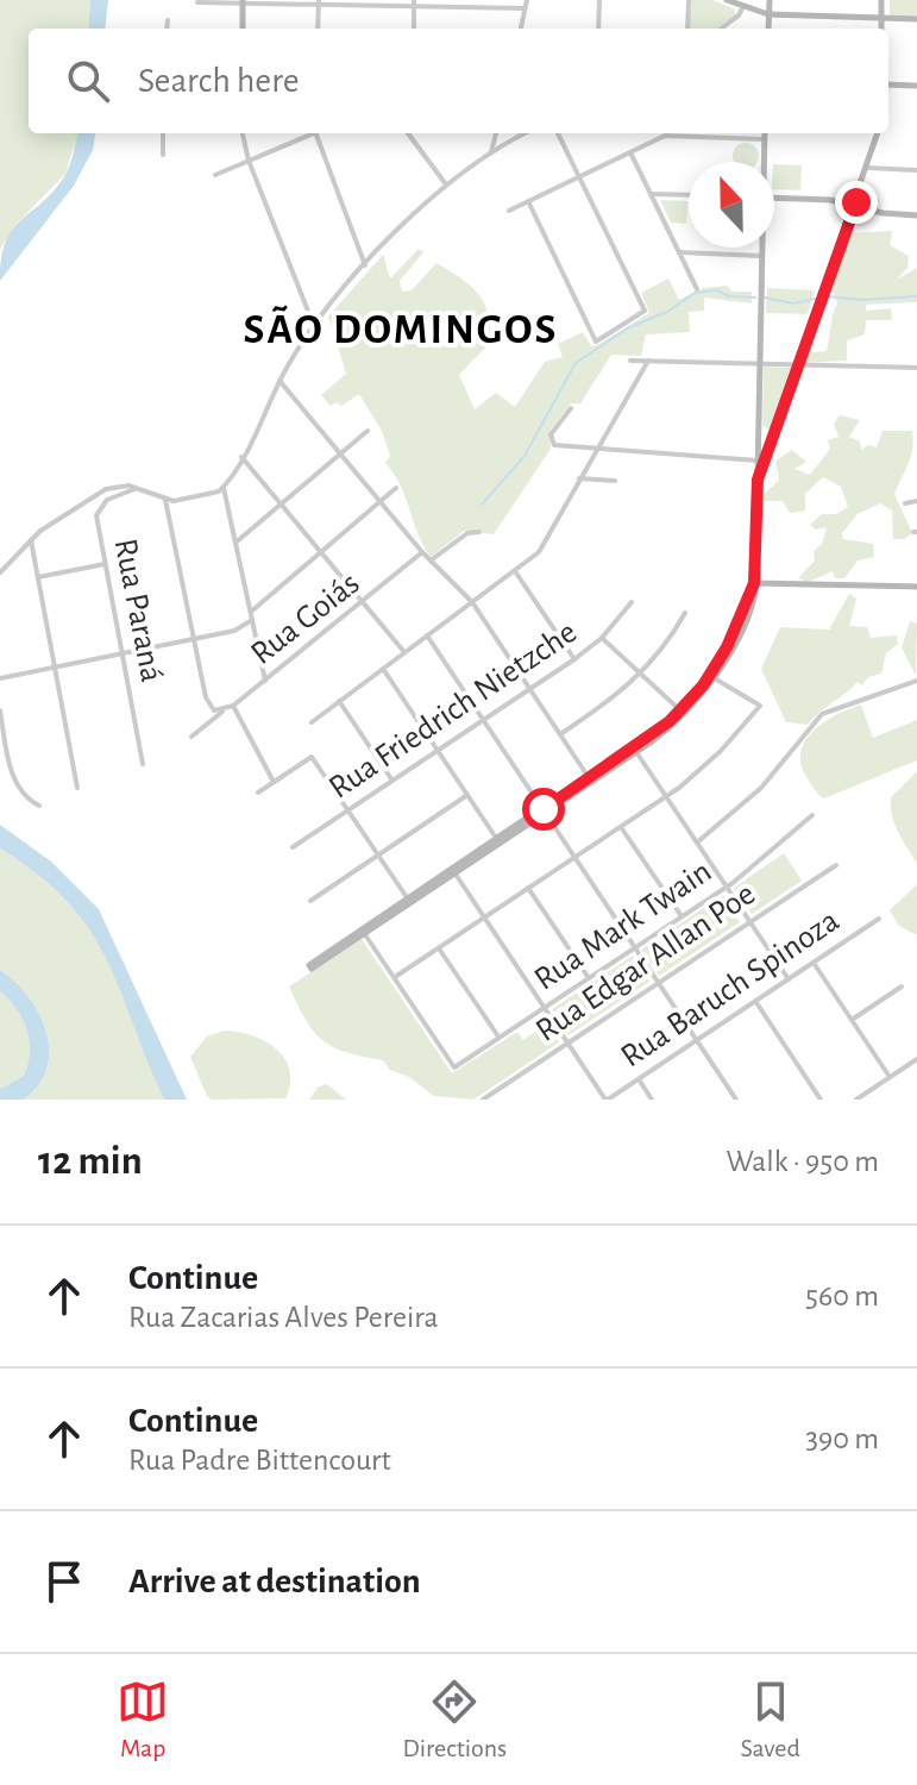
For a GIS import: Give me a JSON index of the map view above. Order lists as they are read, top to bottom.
{
  "streets": {
    "street": [
      "Rua Paraná",
      "Rua Goiás",
      "Rua Friedrich Nietzche",
      "Rua Mark Twain",
      "Rua Edgar Allan Poe",
      "Rua Baruch Spinoza"
    ]
  },
  "districts": ["SÃO DOMINGOS"],
  "north": "top",
  "page": {
    "search": "Search here",
    "heading": ["12 min", "Walk · 950 m"],
    "list": [
      ["Continue", "Rua Zacarias Alves Pereira", "560 m"],
      ["Continue", "Rua Padre Bittencourt", "390 m"],
      "Arrive at destination"
    ],
    "nav": ["Map", "Directions", "Saved"]
  }
}
